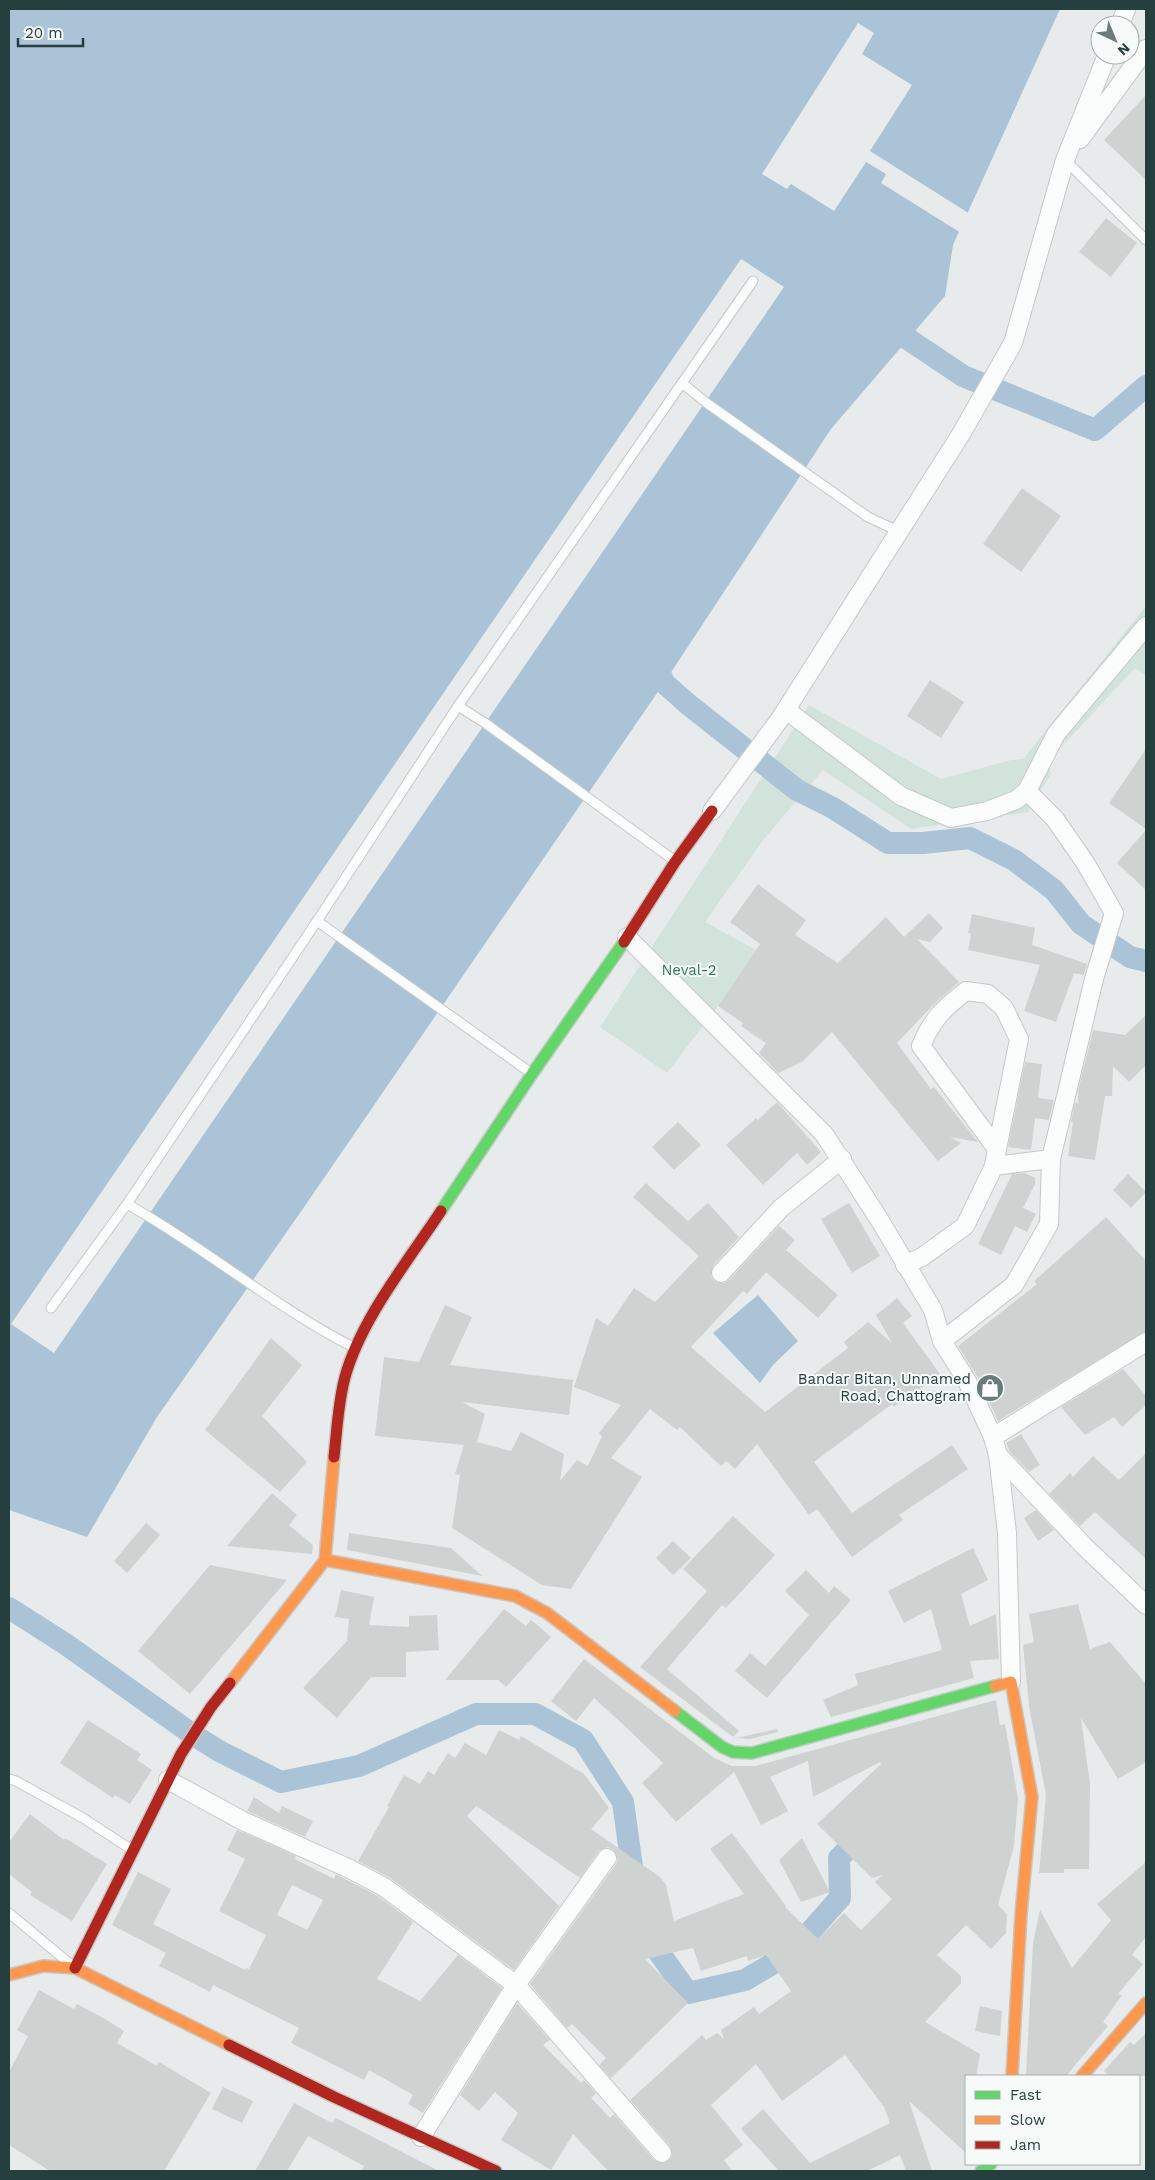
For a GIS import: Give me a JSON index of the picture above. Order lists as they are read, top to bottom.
{
  "parks": ["Neval-2"],
  "places": {
    "shop": ["Bandar Bitan, Unnamed Road, Chattogram"]
  },
  "legend": ["Fast", "Slow", "Jam"],
  "scale_bar": "20 m",
  "north": "bottom right"
}
